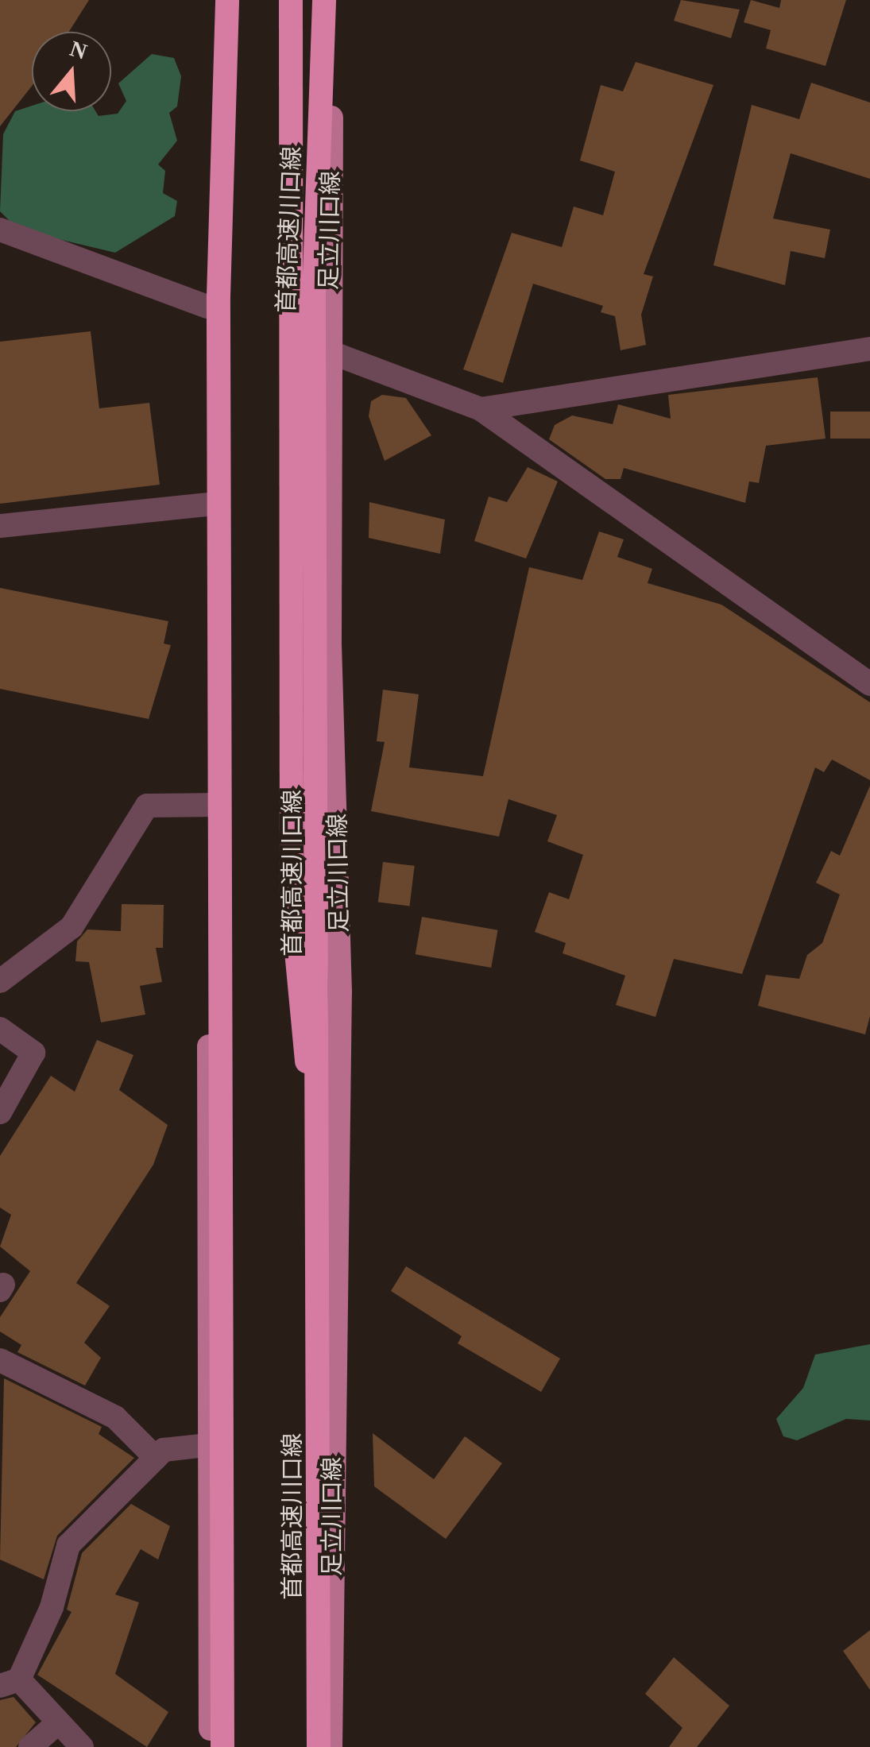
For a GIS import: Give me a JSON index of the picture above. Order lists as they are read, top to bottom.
{
  "streets": {
    "highway": ["首都高速川口線"],
    "main road": ["足立川口線"]
  },
  "north": "top"
}
